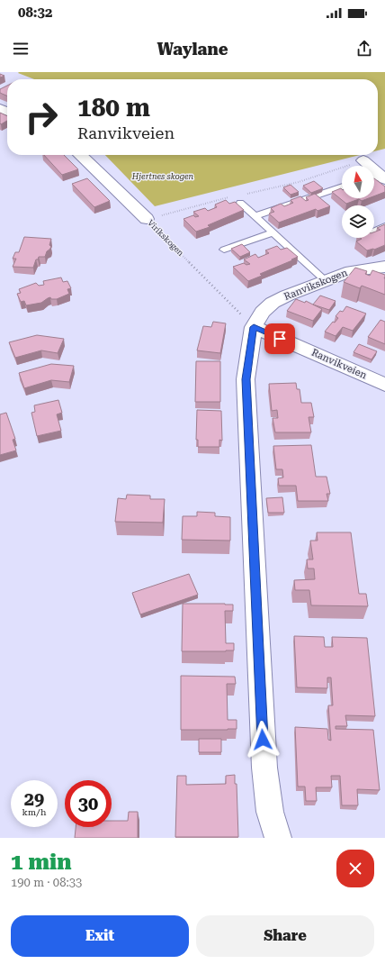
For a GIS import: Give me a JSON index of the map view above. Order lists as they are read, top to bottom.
{
  "streets": {
    "street": ["Virikskogen", "Ranvikskogen", "Ranvikveien"]
  },
  "crossings": [
    ["Virikskogen", "Ranvikskogen"],
    ["Virikskogen", "Ranvikveien"],
    ["Ranvikskogen", "Ranvikveien"]
  ],
  "parks": ["Hjertnes skogen"],
  "north": "top",
  "page": {
    "status": "08:32",
    "header": "Waylane",
    "turn": ["180 m", "Ranvikveien"],
    "speed": "29 km/h",
    "limit": "30",
    "heading": ["1 min", "190 m · 08:33"],
    "buttons": ["Exit", "Share"]
  }
}
